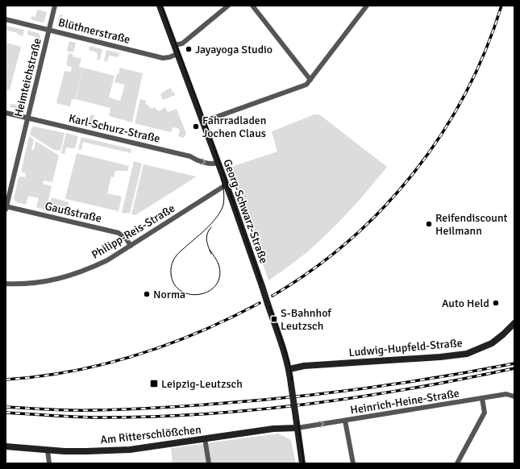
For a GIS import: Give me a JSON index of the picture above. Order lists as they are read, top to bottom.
{
  "streets": {
    "main road": ["Georg-Schwarz-Straße", "Ludwig-Hupfeld-Straße", "Am Ritterschlößchen"],
    "street": [
      "Blüthnerstraße",
      "Heimteichstraße",
      "Karl-Schurz-Straße",
      "Gaußstraße",
      "Philipp-Reis-Straße",
      "Heinrich-Heine-Straße"
    ]
  },
  "crossings": [
    ["Blüthnerstraße", "Heimteichstraße"],
    ["Blüthnerstraße", "Georg-Schwarz-Straße"],
    ["Heimteichstraße", "Karl-Schurz-Straße"],
    ["Heimteichstraße", "Gaußstraße"],
    ["Karl-Schurz-Straße", "Georg-Schwarz-Straße"],
    ["Georg-Schwarz-Straße", "Philipp-Reis-Straße"],
    ["Georg-Schwarz-Straße", "Ludwig-Hupfeld-Straße"],
    ["Georg-Schwarz-Straße", "Heinrich-Heine-Straße"],
    ["Georg-Schwarz-Straße", "Am Ritterschlößchen"],
    ["Gaußstraße", "Philipp-Reis-Straße"],
    ["Heinrich-Heine-Straße", "Am Ritterschlößchen"]
  ],
  "one_way": ["Karl-Schurz-Straße"],
  "places": {
    "other": [
      "Jayayoga Studio",
      "Fahrradladen Jochen Claus",
      "Reifendiscount Heilmann",
      "Norma",
      "Auto Held"
    ],
    "transit": ["S-Bahnhof Leutzsch", "Leipzig-Leutzsch"]
  }
}
